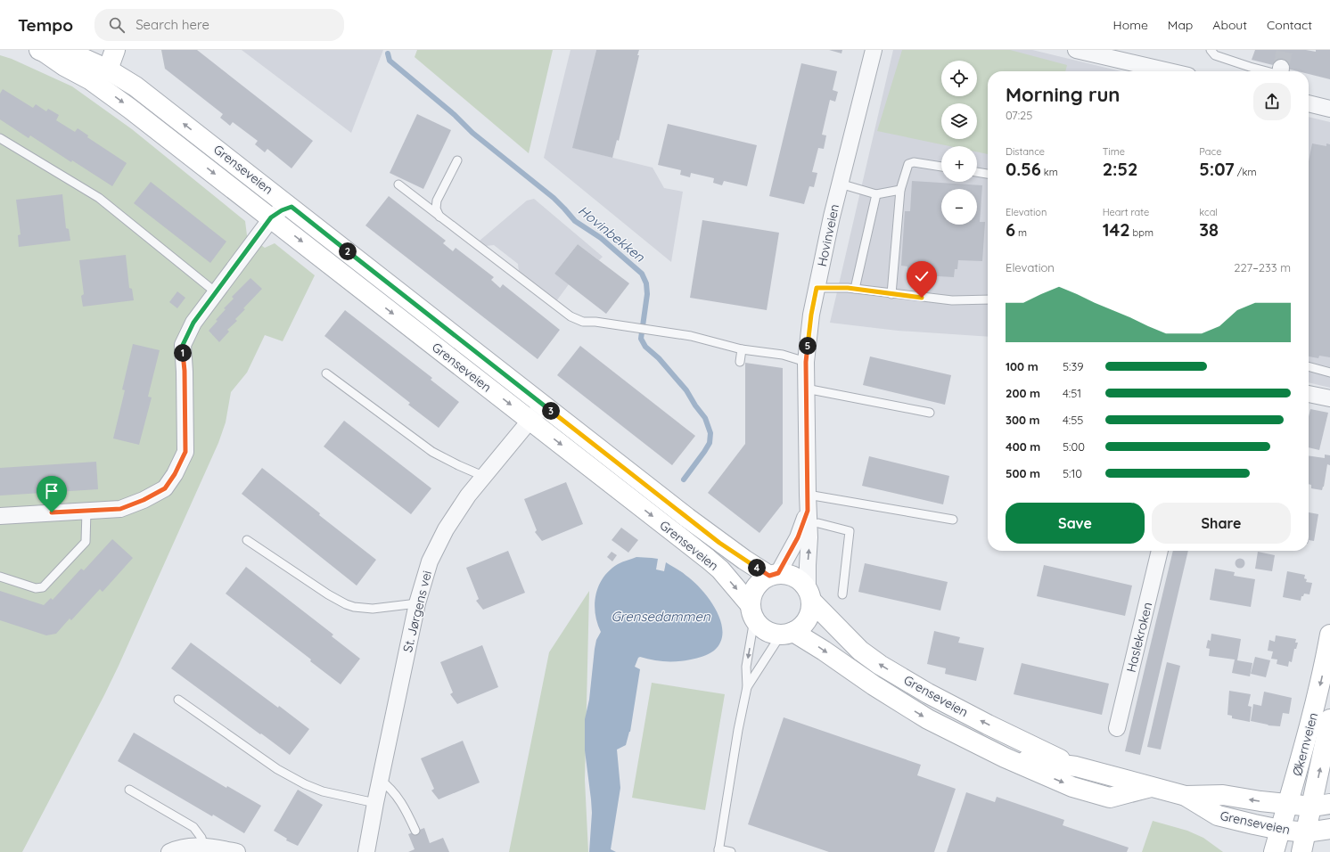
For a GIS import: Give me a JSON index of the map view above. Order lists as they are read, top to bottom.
{
  "streets": {
    "main road": ["Grenseveien", "Økernveien"],
    "street": ["Hovinveien", "St. Jørgens vei", "Haslekroken"]
  },
  "crossings": [
    ["Grenseveien", "Hovinveien"],
    ["Grenseveien", "St. Jørgens vei"],
    ["Grenseveien", "Økernveien"]
  ],
  "water": ["Hovinbekken", "Grensedammen"],
  "page": {
    "header": "Tempo",
    "search": "Search here",
    "nav": [
      "Home",
      "Map",
      "About",
      "Contact"
    ],
    "map_buttons": ["+", "−"],
    "heading": ["Morning run", "07:25"],
    "stats": [
      ["Distance", "0.56 km"],
      ["Time", "2:52"],
      ["Pace", "5:07 /km"],
      ["Elevation", "6 m"],
      ["Heart rate", "142 bpm"],
      ["kcal", "38"]
    ],
    "pins": [
      "2",
      "5",
      "1",
      "3",
      "4"
    ],
    "chart": ["Elevation", "227–233 m"],
    "list": [
      {
        "name": "100 m",
        "note": "5:39"
      },
      {
        "name": "200 m",
        "note": "4:51"
      },
      {
        "name": "300 m",
        "note": "4:55"
      },
      {
        "name": "400 m",
        "note": "5:00"
      },
      {
        "name": "500 m",
        "note": "5:10"
      }
    ],
    "buttons": ["Save", "Share"]
  }
}
